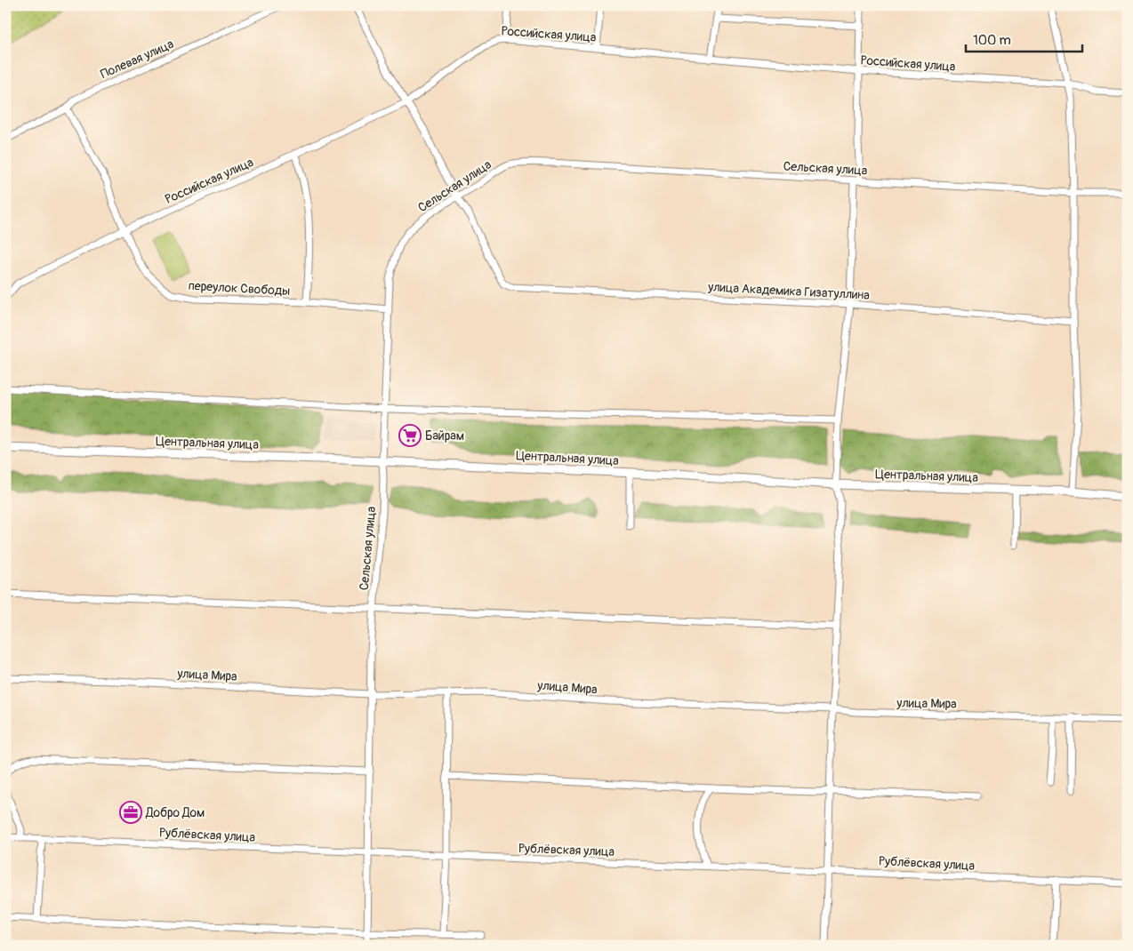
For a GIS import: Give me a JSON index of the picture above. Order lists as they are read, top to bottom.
{
  "streets": {
    "street": [
      "Российская улица",
      "Полевая улица",
      "Сельская улица",
      "переулок Свободы",
      "улица Академика Гизатуллина",
      "Центральная улица",
      "улица Мира",
      "Рублёвская улица"
    ]
  },
  "crossings": [
    ["Российская улица", "переулок Свободы"],
    ["Полевая улица", "переулок Свободы"],
    ["Сельская улица", "переулок Свободы"],
    ["Сельская улица", "улица Академика Гизатуллина"],
    ["Сельская улица", "Центральная улица"],
    ["Сельская улица", "улица Мира"],
    ["Сельская улица", "Рублёвская улица"]
  ],
  "places": {
    "supermarket": ["Байрам"],
    "office": ["Добро Дом"]
  },
  "scale_bar": "100 m"
}
